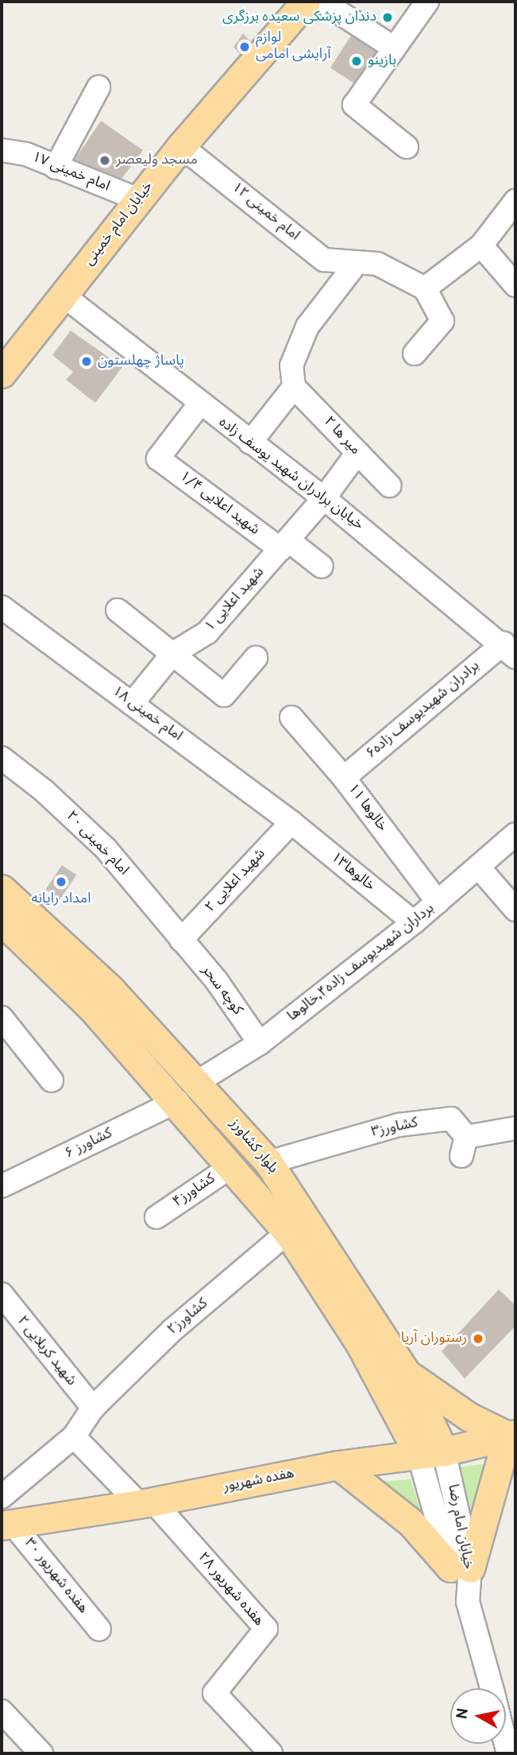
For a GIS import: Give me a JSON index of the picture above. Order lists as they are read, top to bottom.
{
  "streets": {
    "main road": ["خیابان امام خمینی", "بلوار کشاورز", "هفده شهریور"],
    "street": [
      "امام خمینی ۱۷",
      "امام خمینی ۱۲",
      "میر ها ۲",
      "خیابان برادران شهید یوسف زاده",
      "شهید اعلایی ۱/۴",
      "شهید اعلایی ۱",
      "برادران شهیدیوسف زاده۶",
      "امام خمینی ۱۸",
      "خالوها ۱۱",
      "امام خمینی ۲۰",
      "خالوها۱۳",
      "شهید اعلایی ۲",
      "برداران شهیدیوسف زاده۴,خالوها",
      "کوچه سحر",
      "کشاورز۳",
      "کشاورز ۶",
      "کشاورز۴",
      "کشاورز۲",
      "شهید کربلایی ۲",
      "خیابان امام رضا",
      "هفده شهریور ۳۰",
      "هفده شهریور ۲۸"
    ]
  },
  "crossings": [
    ["امام خمینی ۱۷", "خیابان امام خمینی"],
    ["امام خمینی ۱۲", "خیابان امام خمینی"],
    ["خیابان امام خمینی", "خیابان برادران شهید یوسف زاده"],
    ["میر ها ۲", "شهید اعلایی ۱"],
    ["خیابان برادران شهید یوسف زاده", "شهید اعلایی ۱/۴"],
    ["خیابان برادران شهید یوسف زاده", "شهید اعلایی ۱"],
    ["خیابان برادران شهید یوسف زاده", "برادران شهیدیوسف زاده۶"],
    ["شهید اعلایی ۱/۴", "شهید اعلایی ۱"],
    ["شهید اعلایی ۱", "امام خمینی ۱۸"],
    ["برادران شهیدیوسف زاده۶", "خالوها ۱۱"],
    ["امام خمینی ۱۸", "خالوها۱۳"],
    ["امام خمینی ۱۸", "شهید اعلایی ۲"],
    ["خالوها ۱۱", "برداران شهیدیوسف زاده۴,خالوها"],
    ["امام خمینی ۲۰", "شهید اعلایی ۲"],
    ["امام خمینی ۲۰", "کوچه سحر"],
    ["خالوها۱۳", "شهید اعلایی ۲"],
    ["خالوها۱۳", "برداران شهیدیوسف زاده۴,خالوها"],
    ["شهید اعلایی ۲", "کوچه سحر"],
    ["برداران شهیدیوسف زاده۴,خالوها", "کوچه سحر"],
    ["برداران شهیدیوسف زاده۴,خالوها", "بلوار کشاورز"],
    ["کشاورز۳", "بلوار کشاورز"],
    ["کشاورز ۶", "بلوار کشاورز"],
    ["بلوار کشاورز", "کشاورز۴"],
    ["بلوار کشاورز", "کشاورز۲"],
    ["بلوار کشاورز", "هفده شهریور"],
    ["بلوار کشاورز", "خیابان امام رضا"],
    ["کشاورز۲", "شهید کربلایی ۲"],
    ["هفده شهریور", "خیابان امام رضا"],
    ["هفده شهریور", "هفده شهریور ۳۰"],
    ["هفده شهریور", "هفده شهریور ۲۸"]
  ],
  "places": [
    "دندان پزشکی سعیده برزگری",
    "لوازم آرایشی امامی",
    "بازینو",
    "مسجد ولیعصر",
    "پاساژ چهلستون",
    "امداد رایانه",
    "رستوران آریا"
  ],
  "north": "left"
}
